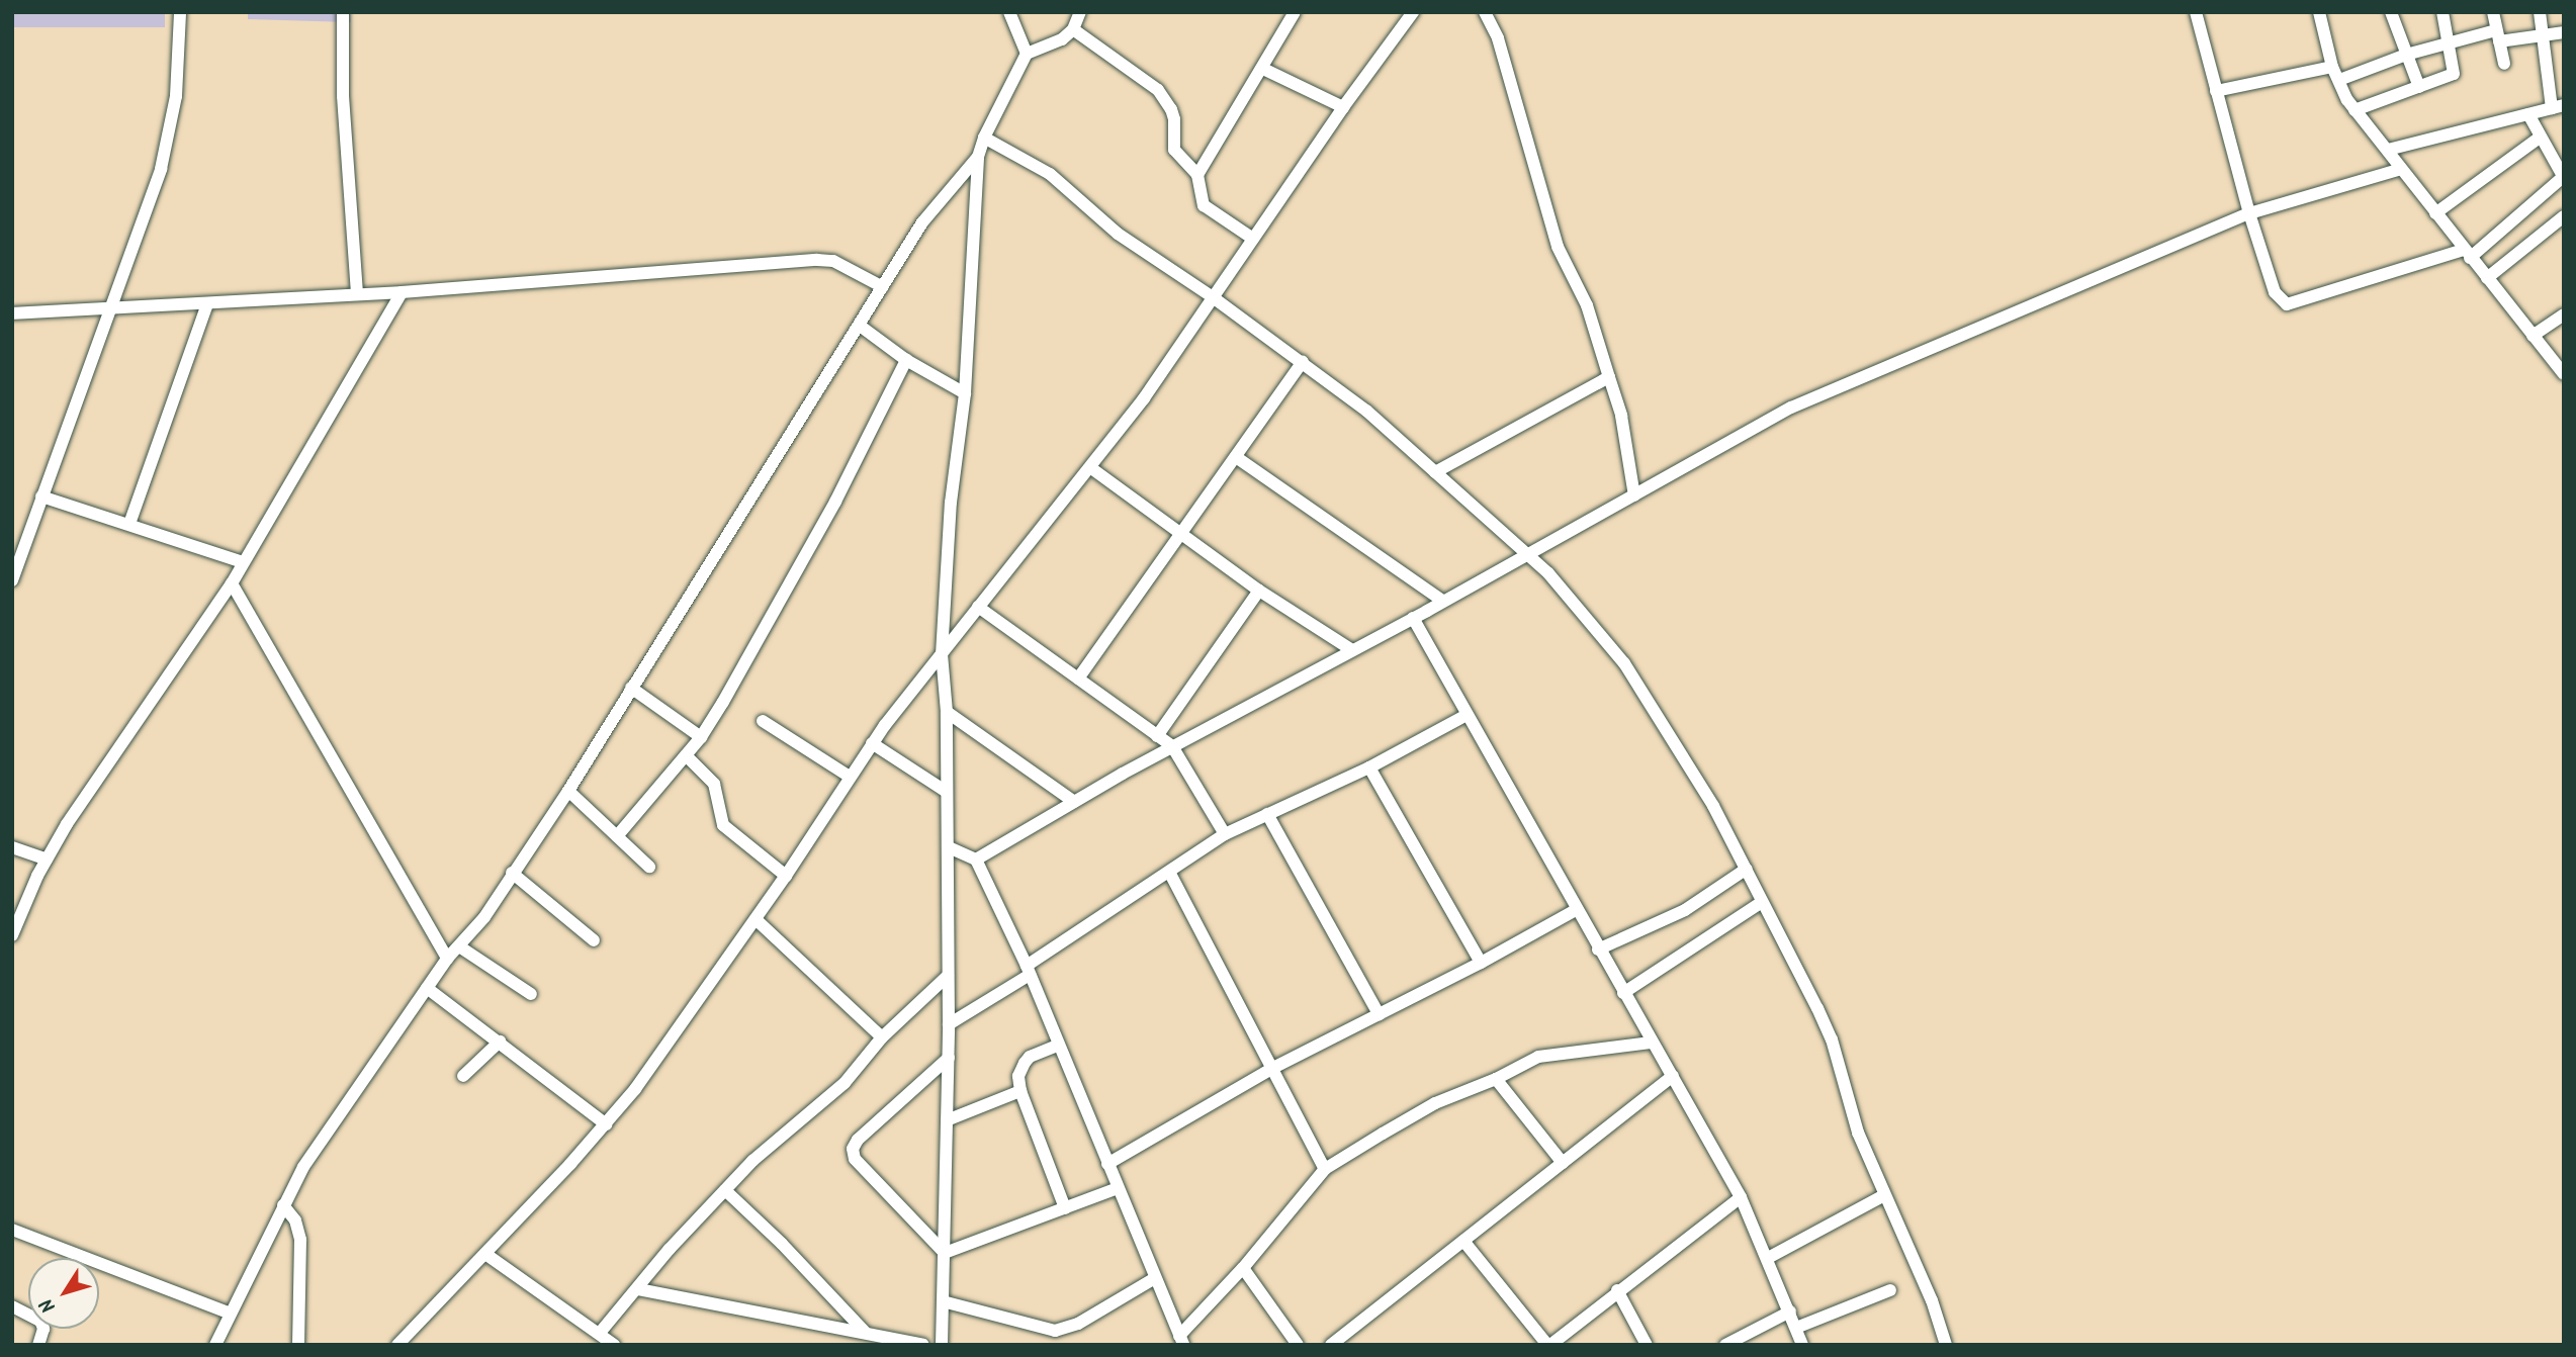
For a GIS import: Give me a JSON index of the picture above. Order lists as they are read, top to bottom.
{
  "north": "bottom left"
}
